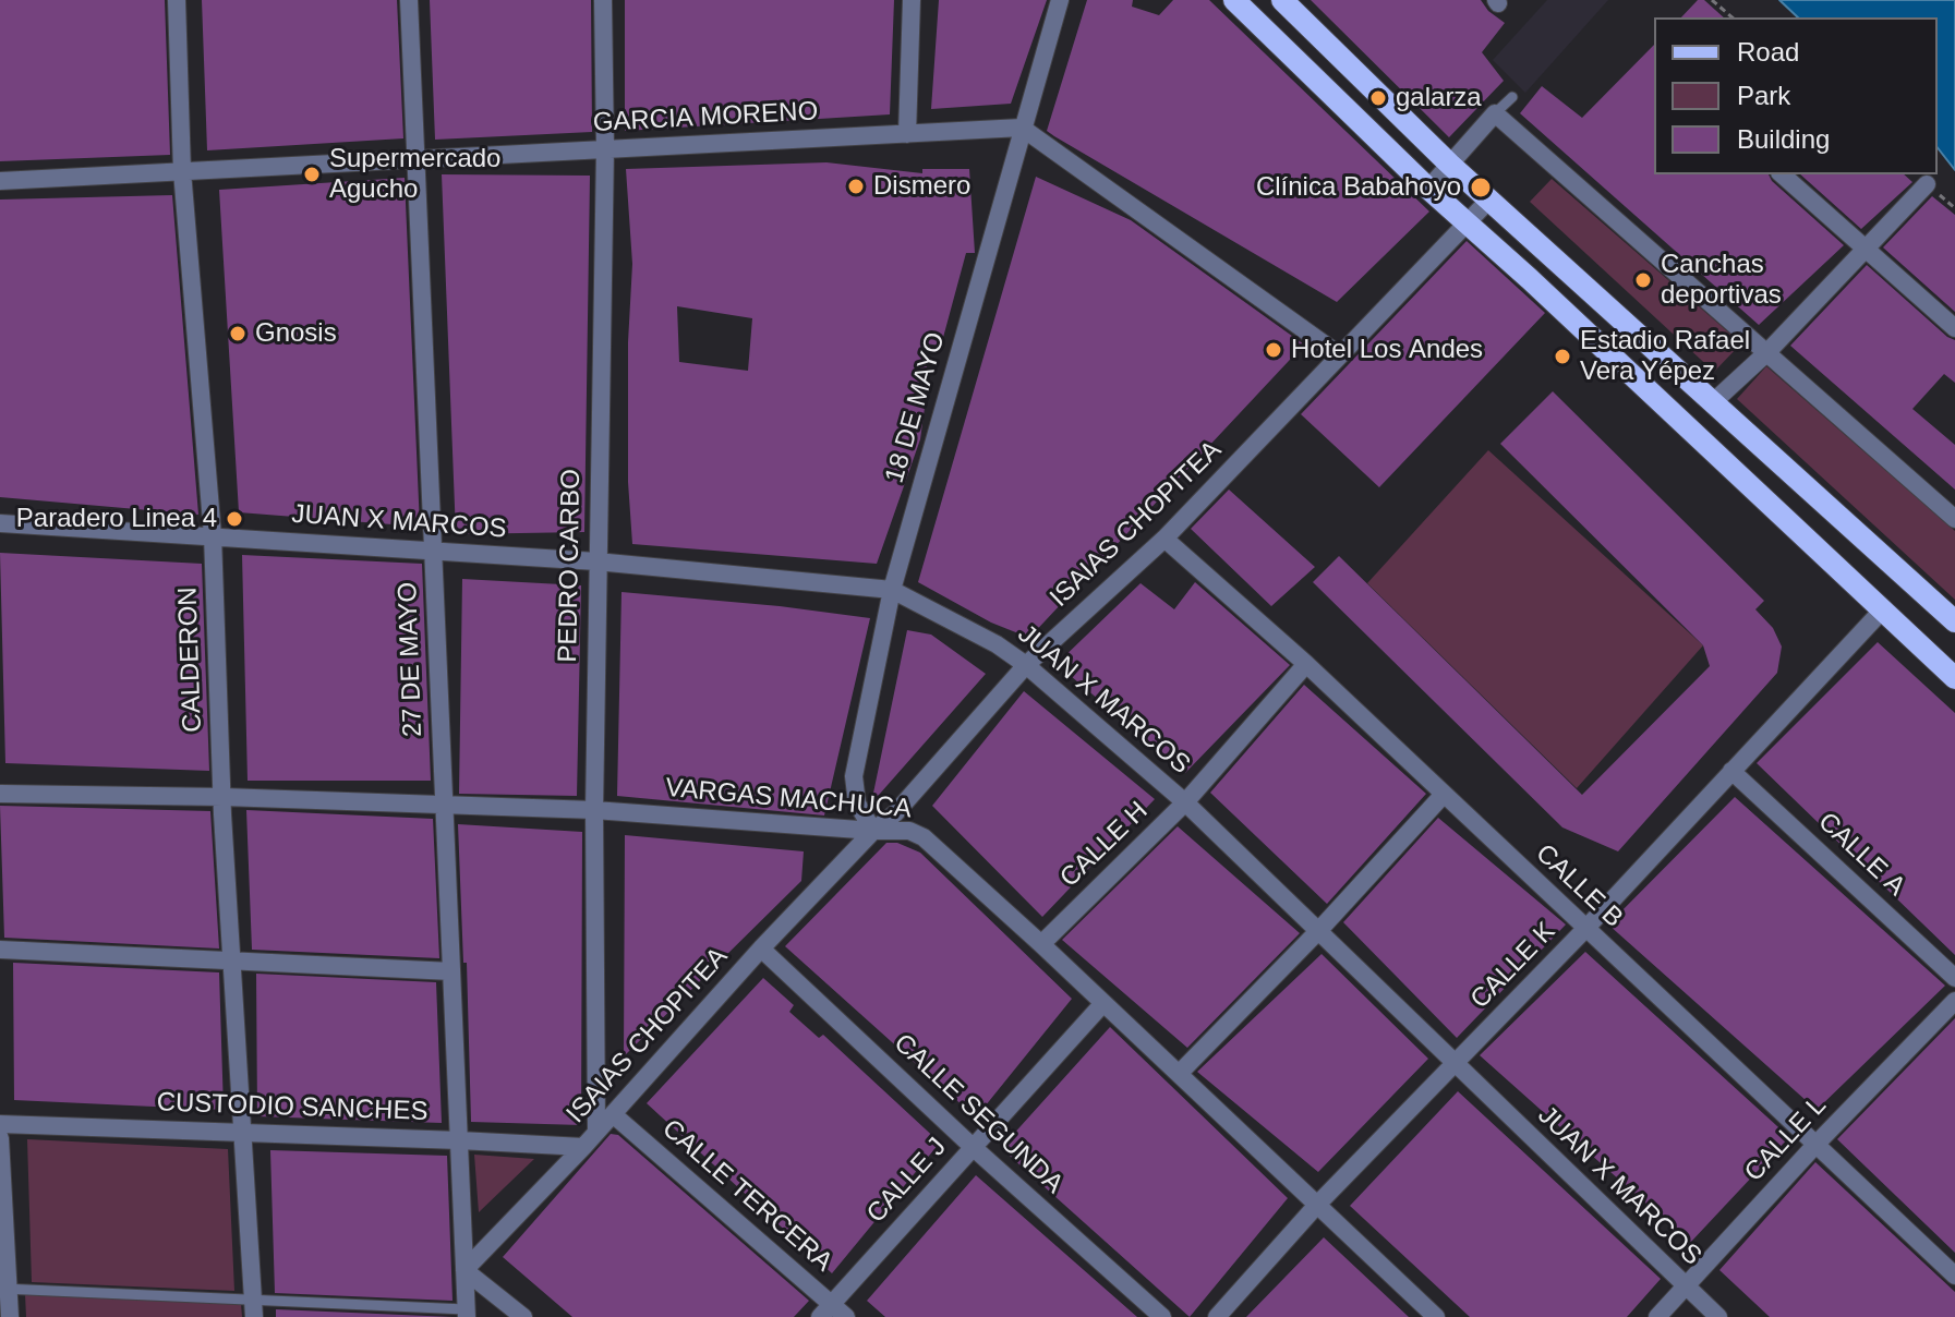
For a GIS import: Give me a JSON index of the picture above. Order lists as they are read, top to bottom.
{
  "streets": {
    "street": [
      "GARCIA MORENO",
      "18 DE MAYO",
      "JUAN X MARCOS",
      "ISAIAS CHOPITEA",
      "PEDRO CARBO",
      "CALDERON",
      "27 DE MAYO",
      "VARGAS MACHUCA",
      "CALLE H",
      "CALLE A",
      "CALLE B",
      "CALLE K",
      "CUSTODIO SANCHES",
      "CALLE SEGUNDA",
      "CALLE L",
      "CALLE J",
      "CALLE TERCERA"
    ]
  },
  "crossings": [
    ["GARCIA MORENO", "18 DE MAYO"],
    ["GARCIA MORENO", "PEDRO CARBO"],
    ["GARCIA MORENO", "CALDERON"],
    ["GARCIA MORENO", "27 DE MAYO"],
    ["18 DE MAYO", "JUAN X MARCOS"],
    ["18 DE MAYO", "ISAIAS CHOPITEA"],
    ["18 DE MAYO", "VARGAS MACHUCA"],
    ["JUAN X MARCOS", "ISAIAS CHOPITEA"],
    ["JUAN X MARCOS", "PEDRO CARBO"],
    ["JUAN X MARCOS", "CALDERON"],
    ["JUAN X MARCOS", "27 DE MAYO"],
    ["JUAN X MARCOS", "CALLE H"],
    ["JUAN X MARCOS", "CALLE K"],
    ["JUAN X MARCOS", "CALLE L"],
    ["ISAIAS CHOPITEA", "PEDRO CARBO"],
    ["ISAIAS CHOPITEA", "27 DE MAYO"],
    ["ISAIAS CHOPITEA", "VARGAS MACHUCA"],
    ["ISAIAS CHOPITEA", "CALLE B"],
    ["ISAIAS CHOPITEA", "CUSTODIO SANCHES"],
    ["ISAIAS CHOPITEA", "CALLE SEGUNDA"],
    ["ISAIAS CHOPITEA", "CALLE TERCERA"],
    ["PEDRO CARBO", "VARGAS MACHUCA"],
    ["CALDERON", "VARGAS MACHUCA"],
    ["CALDERON", "CUSTODIO SANCHES"],
    ["27 DE MAYO", "VARGAS MACHUCA"],
    ["27 DE MAYO", "CUSTODIO SANCHES"],
    ["VARGAS MACHUCA", "CALLE H"],
    ["VARGAS MACHUCA", "CALLE K"],
    ["VARGAS MACHUCA", "CALLE J"],
    ["CALLE H", "CALLE B"],
    ["CALLE A", "CALLE K"],
    ["CALLE B", "CALLE K"],
    ["CALLE B", "CALLE L"],
    ["CALLE SEGUNDA", "CALLE J"],
    ["CALLE J", "CALLE TERCERA"]
  ],
  "places": [
    "galarza",
    "Supermercado Agucho",
    "Dismero",
    "Clínica Babahoyo",
    "Canchas deportivas",
    "Gnosis",
    "Hotel Los Andes",
    "Estadio Rafael Vera Yépez",
    "Paradero Linea 4"
  ],
  "legend": ["Road", "Park", "Building"]
}
